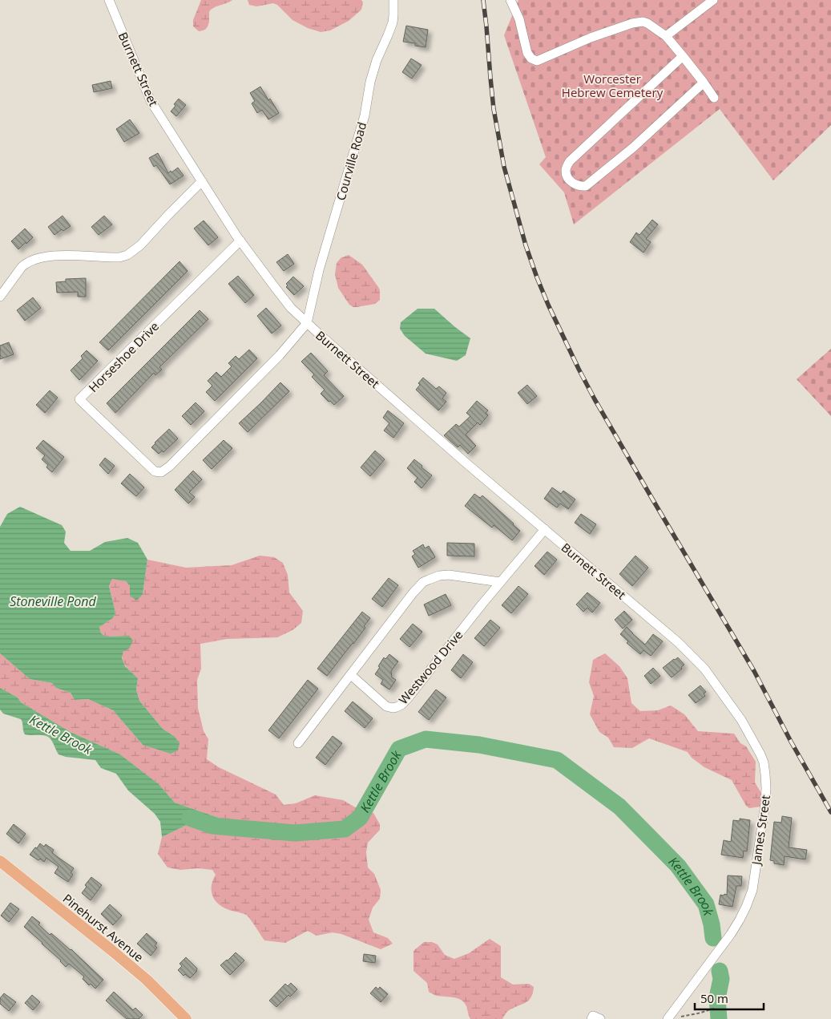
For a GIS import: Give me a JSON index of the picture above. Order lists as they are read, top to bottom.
{
  "streets": {
    "main road": ["Pinehurst Avenue"],
    "street": [
      "Burnett Street",
      "Courville Road",
      "Horseshoe Drive",
      "Westwood Drive",
      "James Street"
    ]
  },
  "crossings": [
    ["Burnett Street", "Courville Road"],
    ["Burnett Street", "Horseshoe Drive"],
    ["Burnett Street", "Westwood Drive"],
    ["Burnett Street", "James Street"],
    ["Courville Road", "Horseshoe Drive"]
  ],
  "water": ["Stoneville Pond", "Kettle Brook"],
  "parks": ["Worcester Hebrew Cemetery"],
  "scale_bar": "50 m"
}
